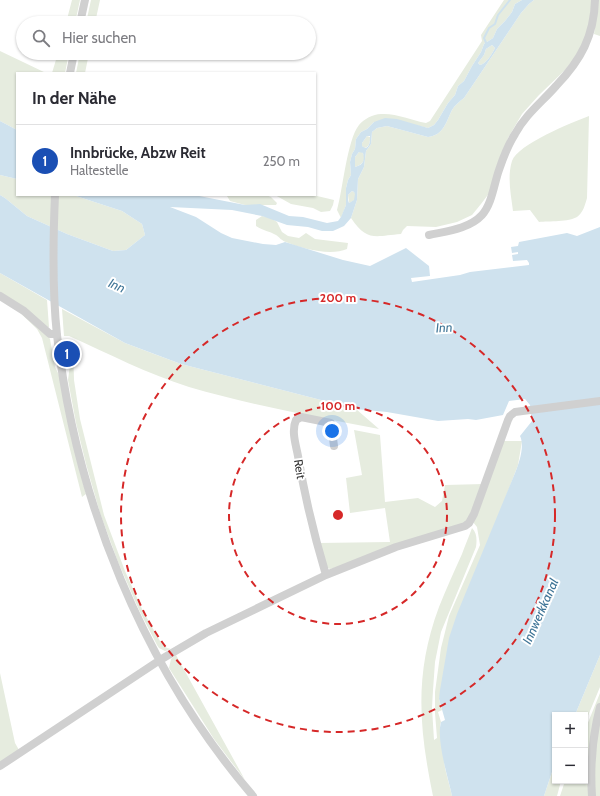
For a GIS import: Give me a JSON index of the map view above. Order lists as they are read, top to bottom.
{
  "streets": {
    "street": ["Reit"]
  },
  "water": ["Inn", "Innwerkkanal"],
  "page": {
    "search": "Hier suchen",
    "heading": "In der Nähe",
    "list": [
      {
        "mark": "1",
        "name": "Innbrücke, Abzw Reit",
        "note": "Haltestelle",
        "value": "250 m"
      }
    ],
    "pins": "1",
    "map_buttons": ["+", "−"]
  },
  "rings": ["200 m", "100 m"]
}
